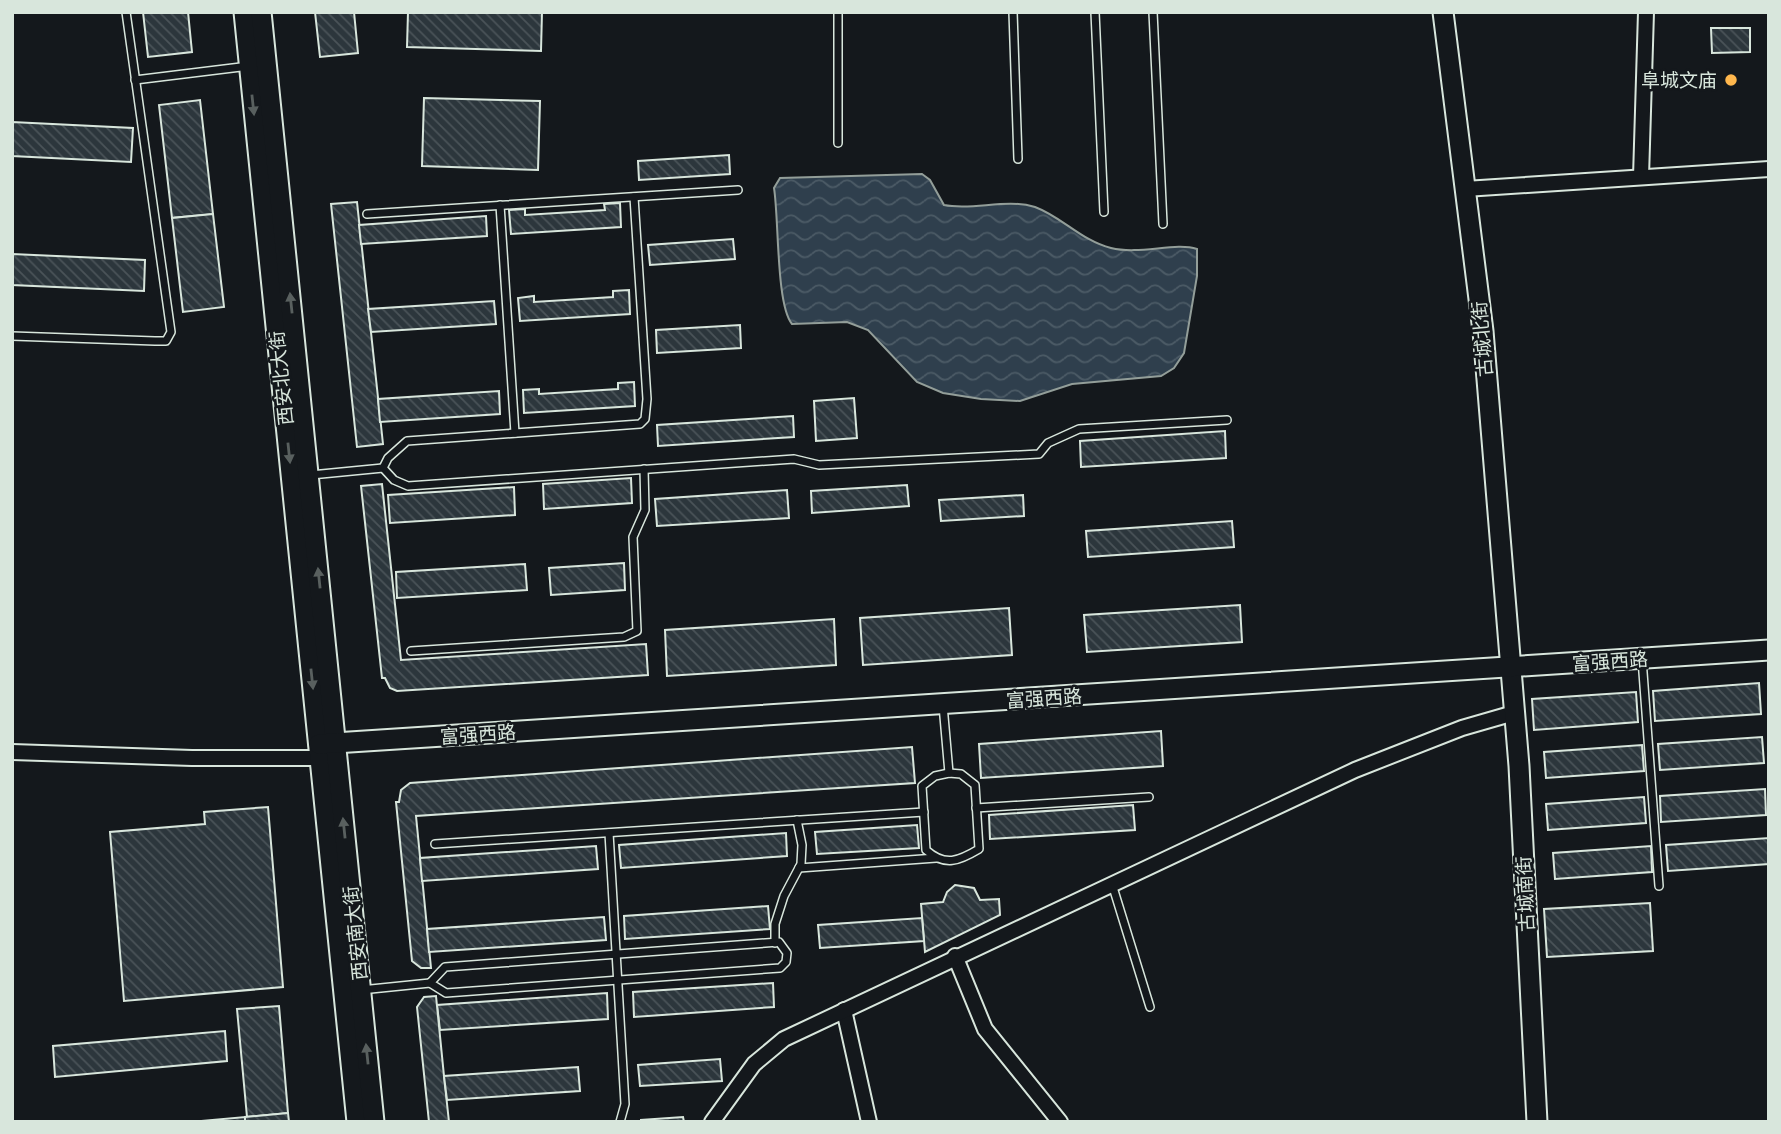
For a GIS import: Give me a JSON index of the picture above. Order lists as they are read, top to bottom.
{
  "streets": {
    "street": [
      "古城北街",
      "西安北大街",
      "富强西路",
      "古城南街",
      "西安南大街"
    ]
  },
  "crossings": [
    ["古城北街", "富强西路"],
    ["古城北街", "古城南街"],
    ["西安北大街", "富强西路"],
    ["西安北大街", "西安南大街"],
    ["富强西路", "古城南街"],
    ["富强西路", "西安南大街"]
  ],
  "places": ["阜城文庙"]
}
